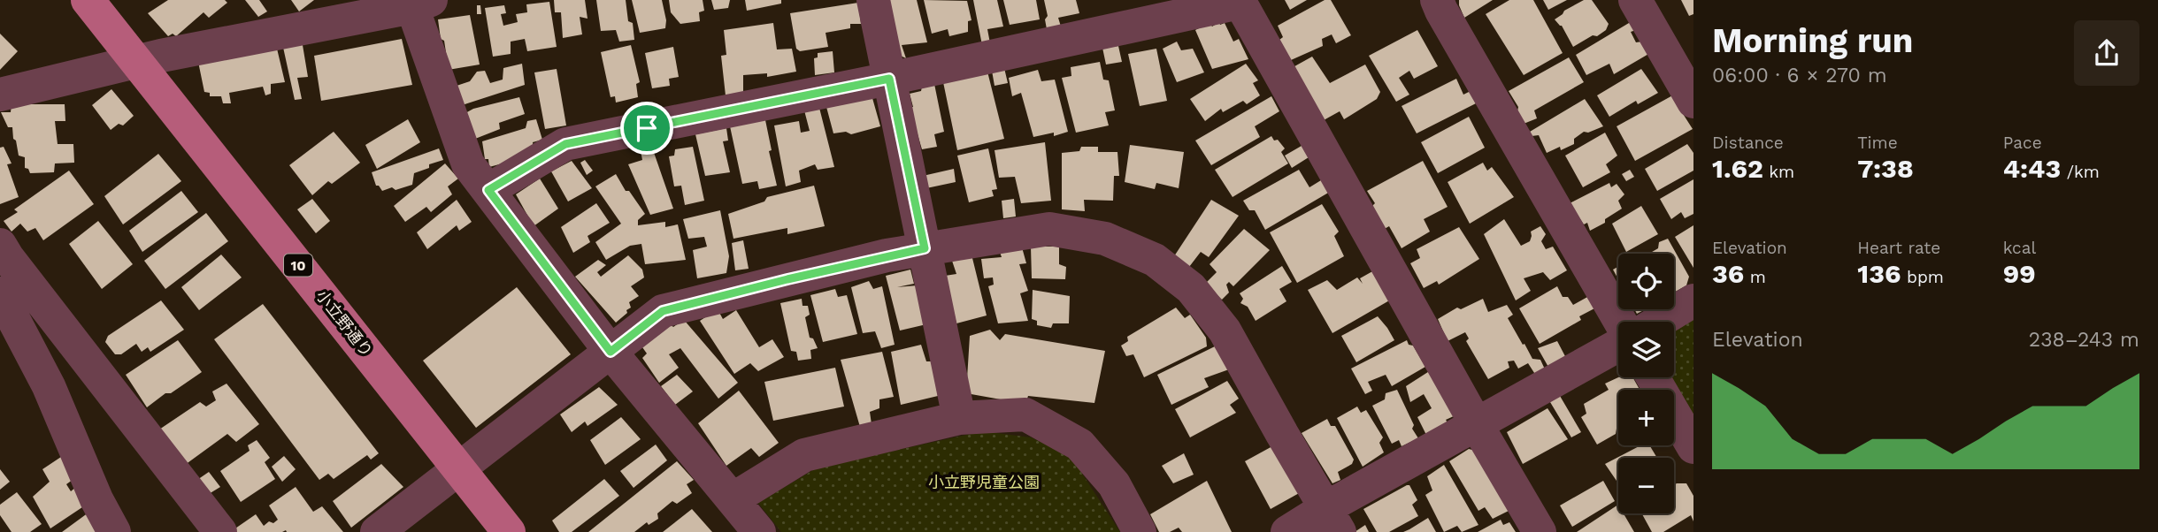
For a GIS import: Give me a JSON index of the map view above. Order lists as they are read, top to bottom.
{
  "streets": {
    "main road": ["10", "小立野通り"]
  },
  "parks": ["小立野児童公園"],
  "page": {
    "heading": ["Morning run", "06:00 · 6 × 270 m"],
    "stats": [
      ["Distance", "1.62 km"],
      ["Time", "7:38"],
      ["Pace", "4:43 /km"],
      ["Elevation", "36 m"],
      ["Heart rate", "136 bpm"],
      ["kcal", "99"]
    ],
    "map_buttons": ["+", "−"],
    "chart": ["Elevation", "238–243 m"]
  }
}
